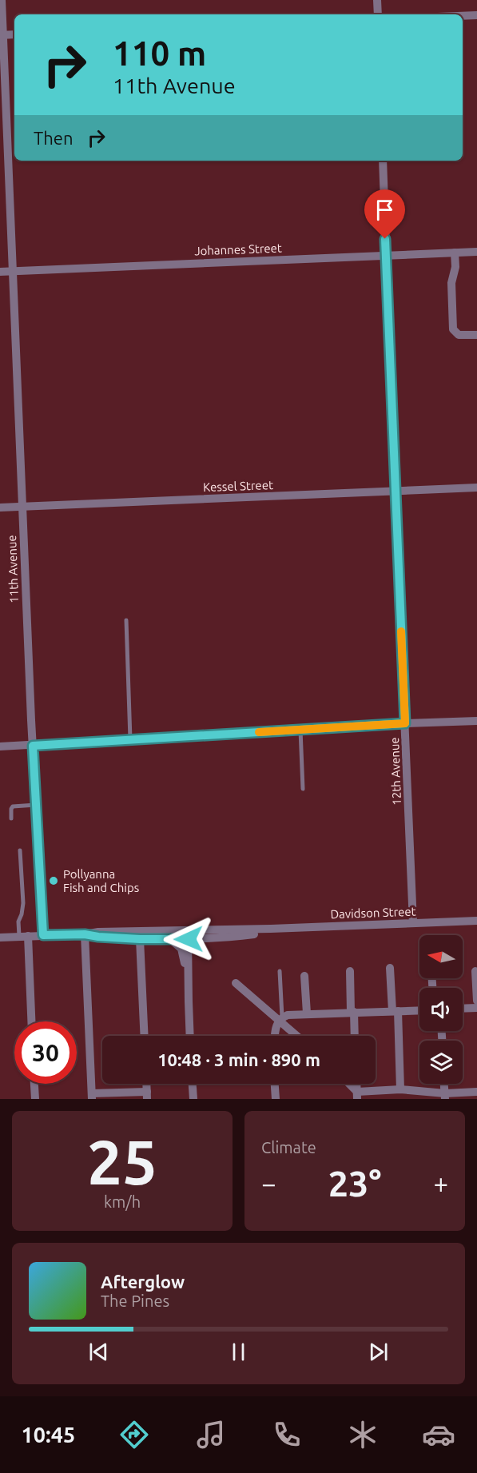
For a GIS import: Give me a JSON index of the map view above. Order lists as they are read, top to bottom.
{
  "streets": {
    "street": [
      "Johannes Street",
      "Kessel Street",
      "11th Avenue",
      "12th Avenue",
      "Davidson Street"
    ]
  },
  "crossings": [
    ["Johannes Street", "11th Avenue"],
    ["Johannes Street", "12th Avenue"],
    ["Kessel Street", "11th Avenue"],
    ["Kessel Street", "12th Avenue"],
    ["11th Avenue", "Davidson Street"],
    ["12th Avenue", "Davidson Street"]
  ],
  "places": ["Pollyanna Fish and Chips"],
  "north": "left",
  "page": {
    "turn": ["110 m", "11th Avenue"],
    "then": "Then",
    "limit": "30",
    "trip": "10:48 · 3 min · 890 m",
    "tile": [
      ["25", "km/h"],
      "Climate"
    ],
    "heat": ["−", "23°", "+"],
    "song": ["Afterglow", "The Pines"],
    "tabs": "10:45"
  }
}
